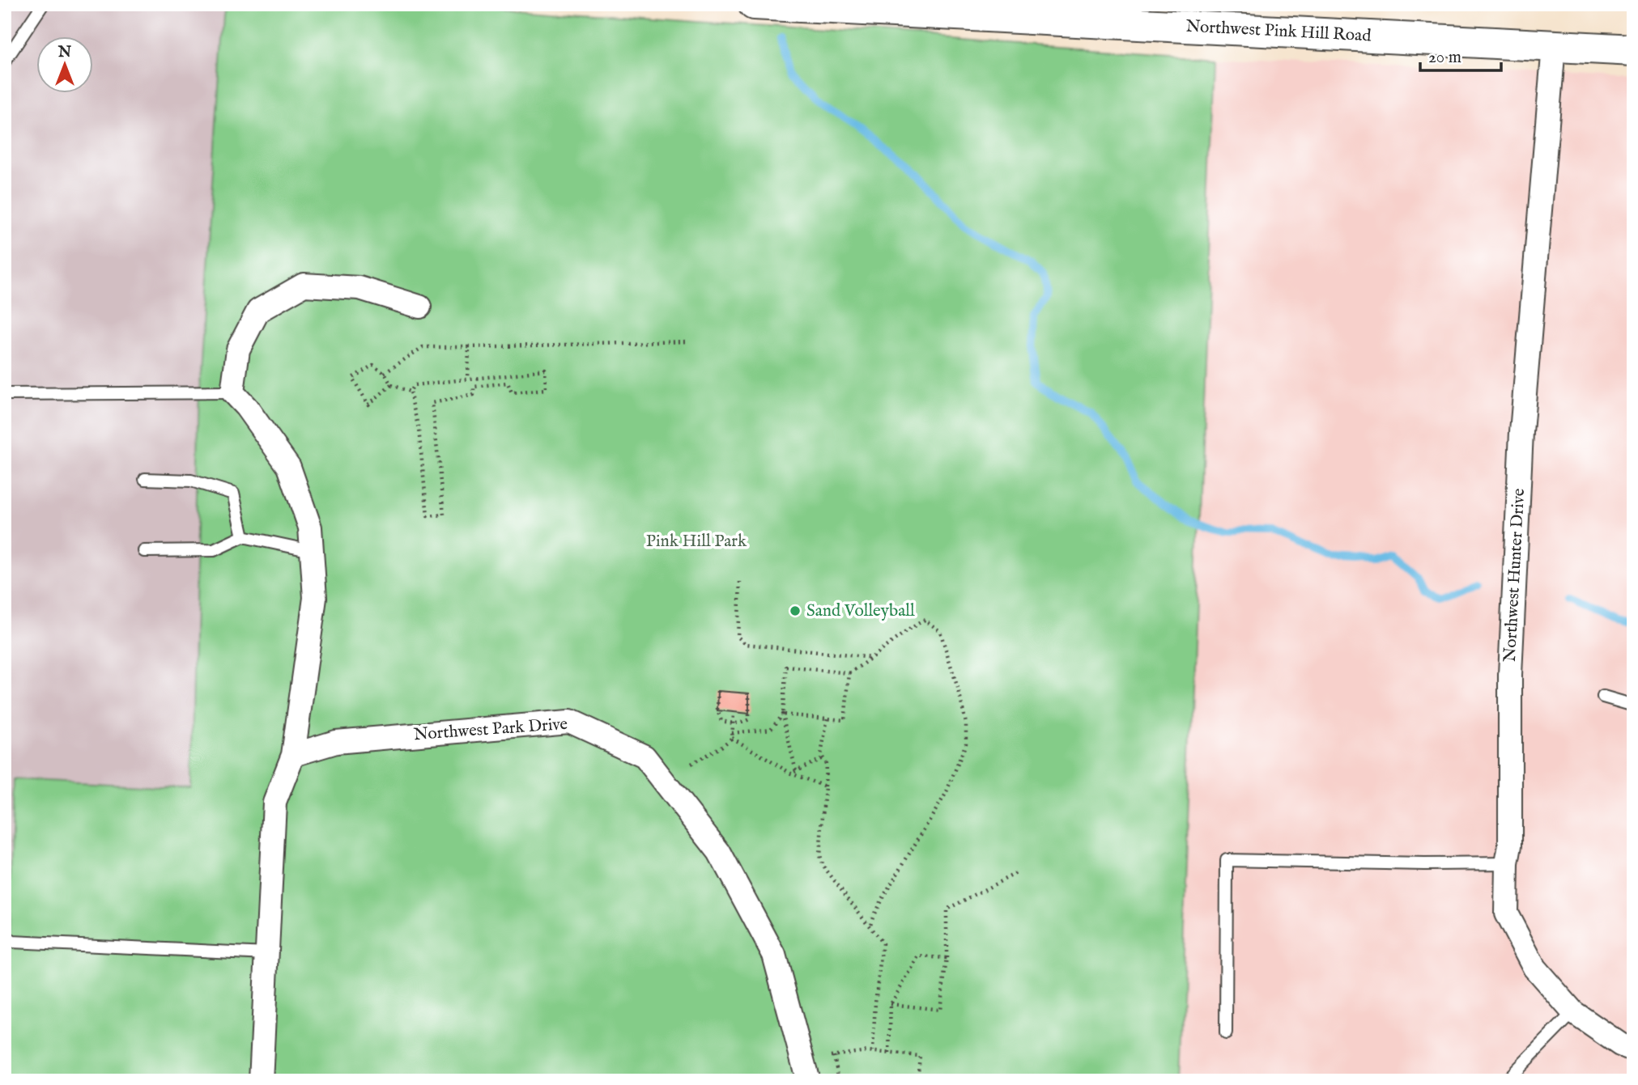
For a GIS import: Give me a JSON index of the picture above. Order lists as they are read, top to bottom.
{
  "streets": {
    "main road": ["Northwest Pink Hill Road"],
    "street": ["Northwest Hunter Drive", "Northwest Park Drive"]
  },
  "crossings": [
    ["Northwest Pink Hill Road", "Northwest Hunter Drive"]
  ],
  "parks": ["Pink Hill Park"],
  "places": ["Sand Volleyball"],
  "scale_bar": "20 m",
  "north": "top"
}
